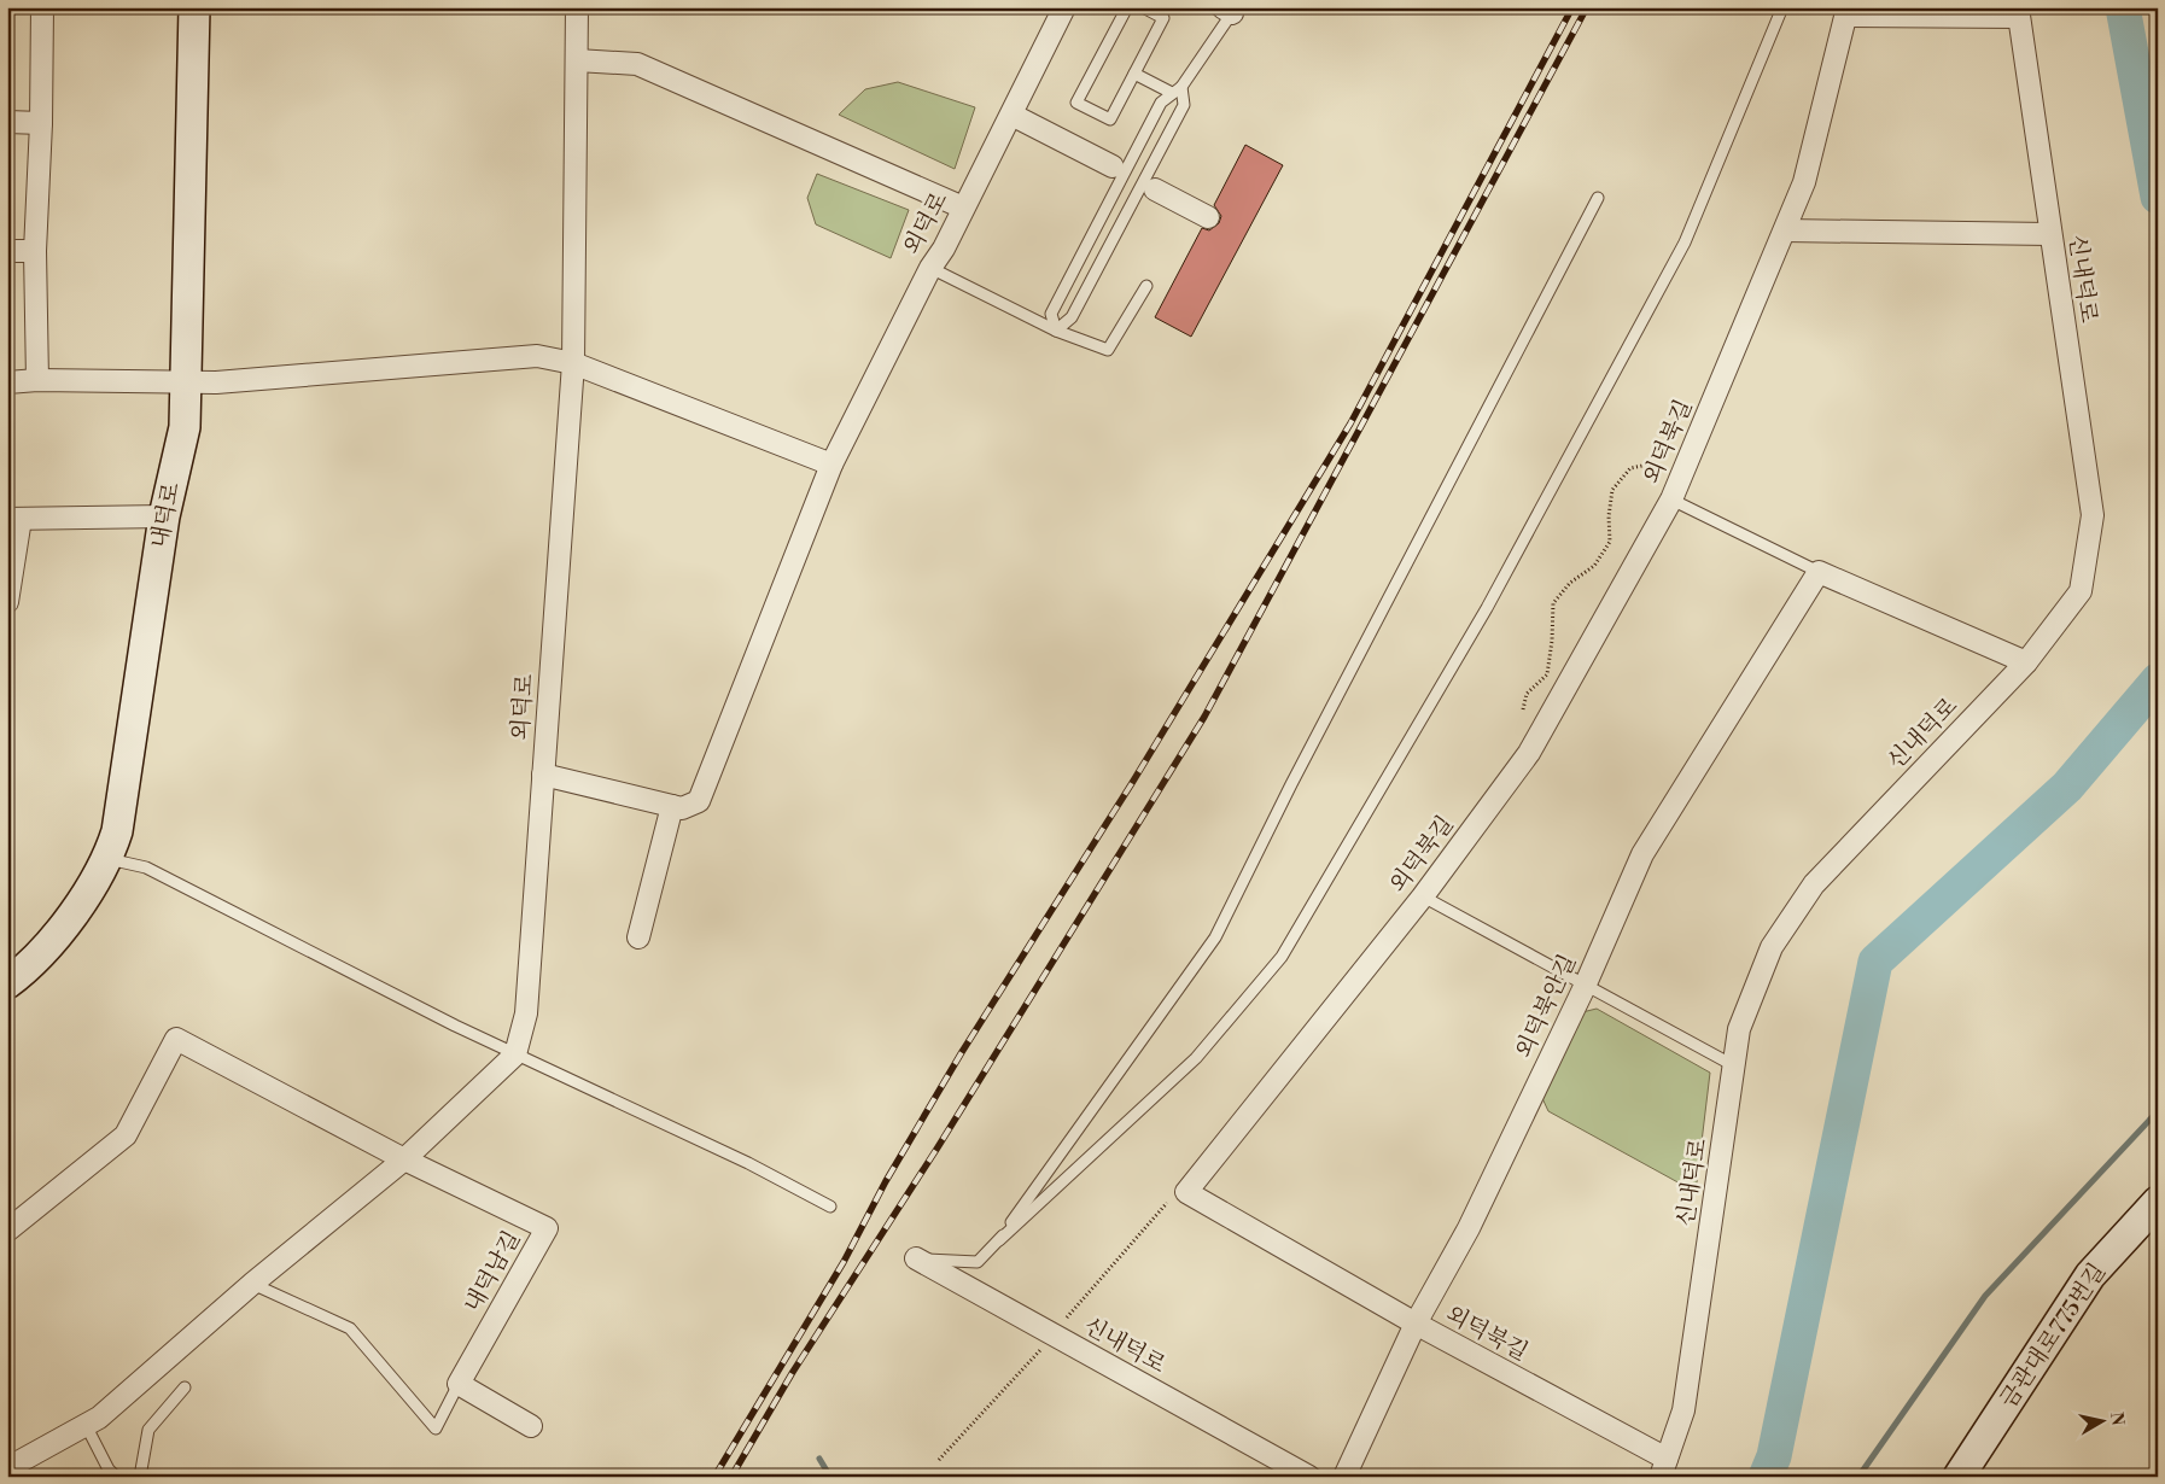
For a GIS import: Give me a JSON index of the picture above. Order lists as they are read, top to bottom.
{
  "streets": {
    "street": [
      "외덕로",
      "신내덕로",
      "외덕북길",
      "내덕로",
      "외덕북안길",
      "내덕남길",
      "금관대로775번길"
    ]
  },
  "crossings": [
    ["신내덕로", "외덕북길"],
    ["외덕북길", "외덕북안길"]
  ],
  "north": "right"
}
